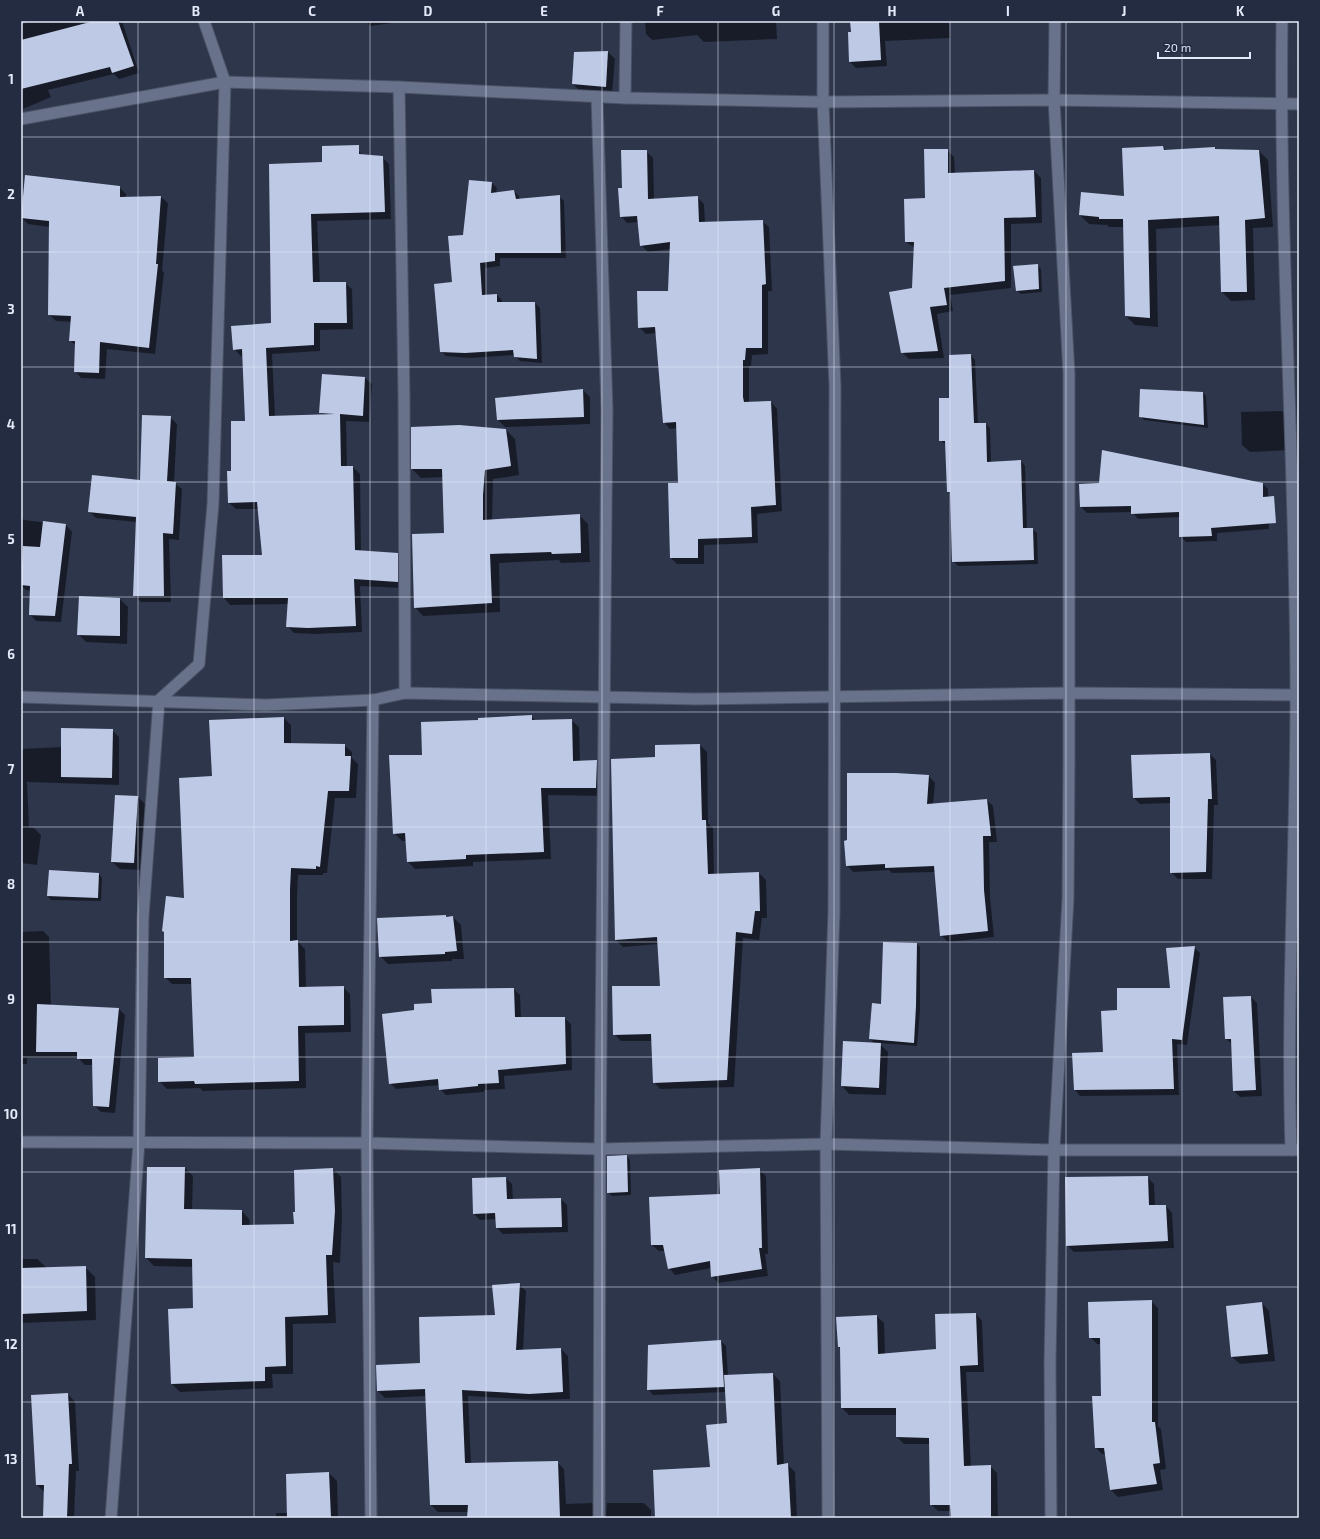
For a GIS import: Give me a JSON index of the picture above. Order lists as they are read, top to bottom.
{
  "scale_bar": "20 m",
  "grid": {
    "columns": [
      "A",
      "B",
      "C",
      "D",
      "E",
      "F",
      "G",
      "H",
      "I",
      "J",
      "K"
    ],
    "rows": [
      "1",
      "2",
      "3",
      "4",
      "5",
      "6",
      "7",
      "8",
      "9",
      "10",
      "11",
      "12",
      "13"
    ]
  }
}
